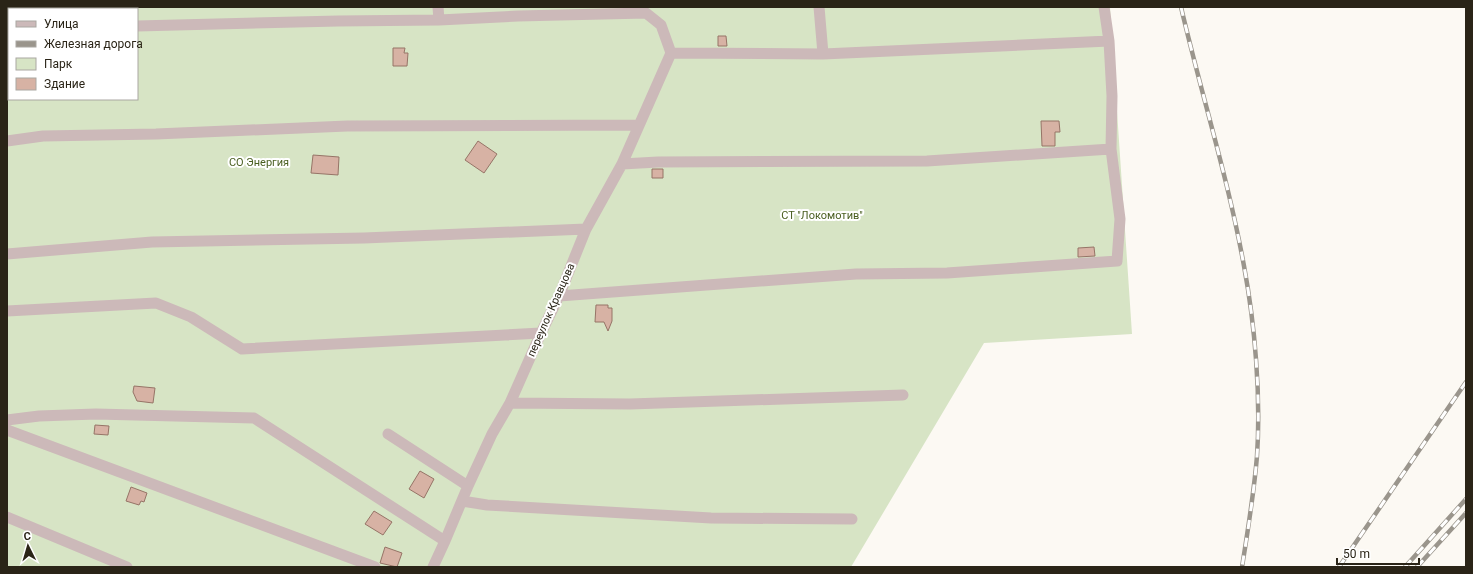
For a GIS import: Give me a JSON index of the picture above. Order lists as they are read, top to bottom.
{
  "streets": {
    "street": ["переулок Кравцова"]
  },
  "parks": ["СО Энергия", "СТ \"Локомотив\""],
  "legend": [
    "Улица",
    "Железная дорога",
    "Парк",
    "Здание"
  ],
  "scale_bar": "50 m",
  "north": "top"
}
